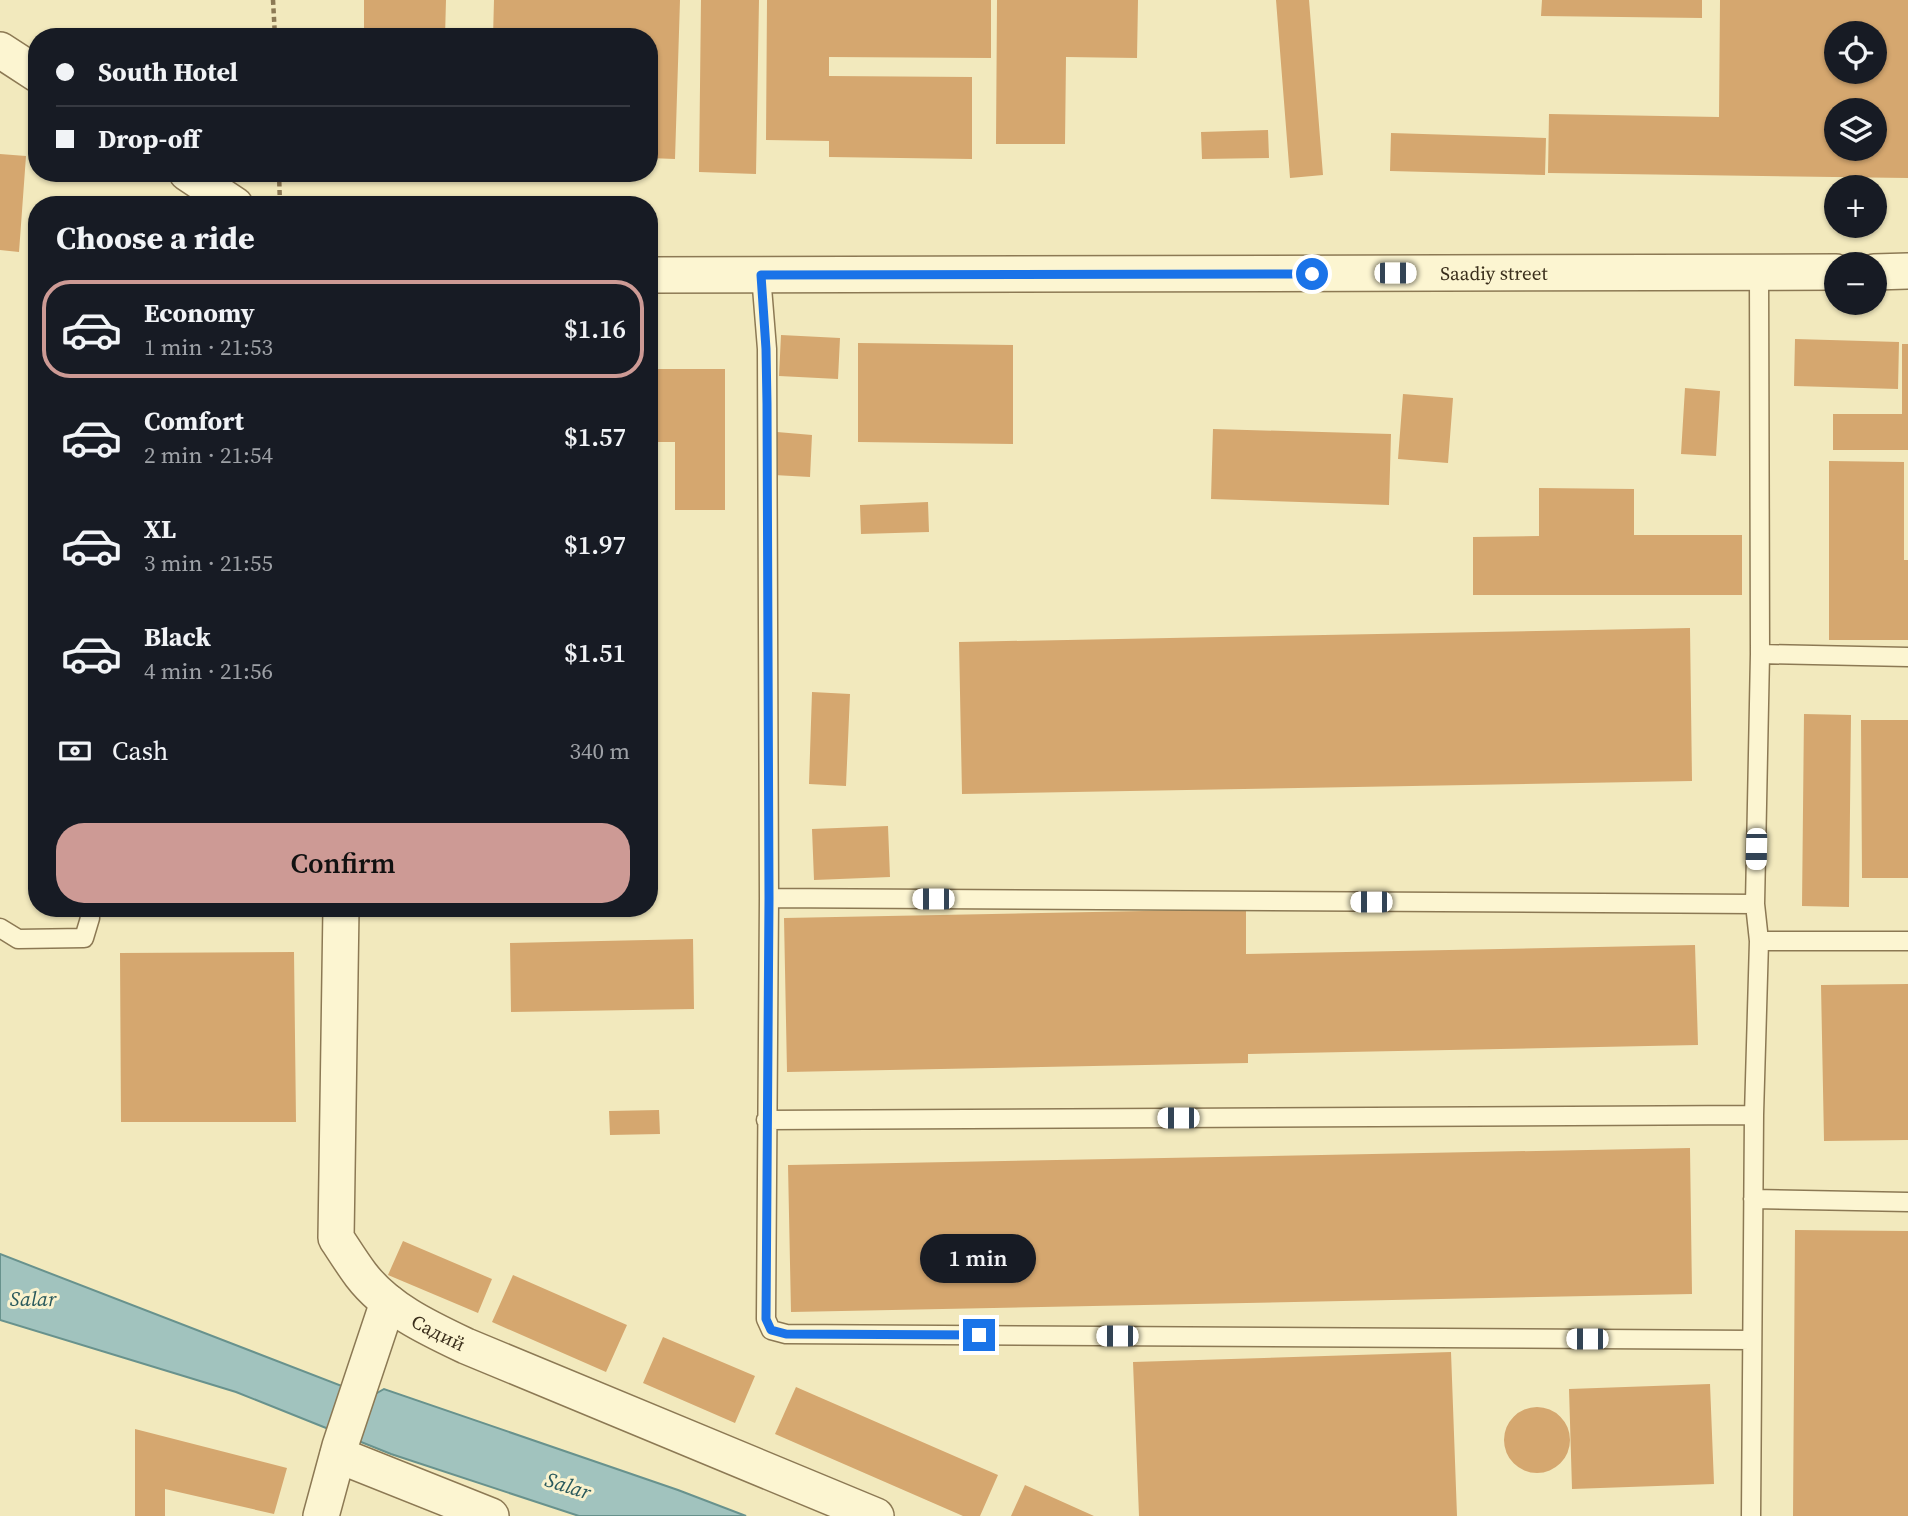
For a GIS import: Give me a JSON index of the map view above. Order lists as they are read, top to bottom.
{
  "streets": {
    "street": ["Saadiy street", "Садий"]
  },
  "water": ["Salar"],
  "page": {
    "map_buttons": ["+", "−"],
    "banner": ["South Hotel", "Drop-off"],
    "heading": "Choose a ride",
    "list": [
      {
        "name": "Economy",
        "note": "1 min · 21:53",
        "value": "$1.16"
      },
      {
        "name": "Comfort",
        "note": "2 min · 21:54",
        "value": "$1.57"
      },
      {
        "name": "XL",
        "note": "3 min · 21:55",
        "value": "$1.97"
      },
      {
        "name": "Black",
        "note": "4 min · 21:56",
        "value": "$1.51"
      }
    ],
    "pay": ["Cash", "340 m"],
    "buttons": "Confirm",
    "bubble": "1 min"
  }
}
